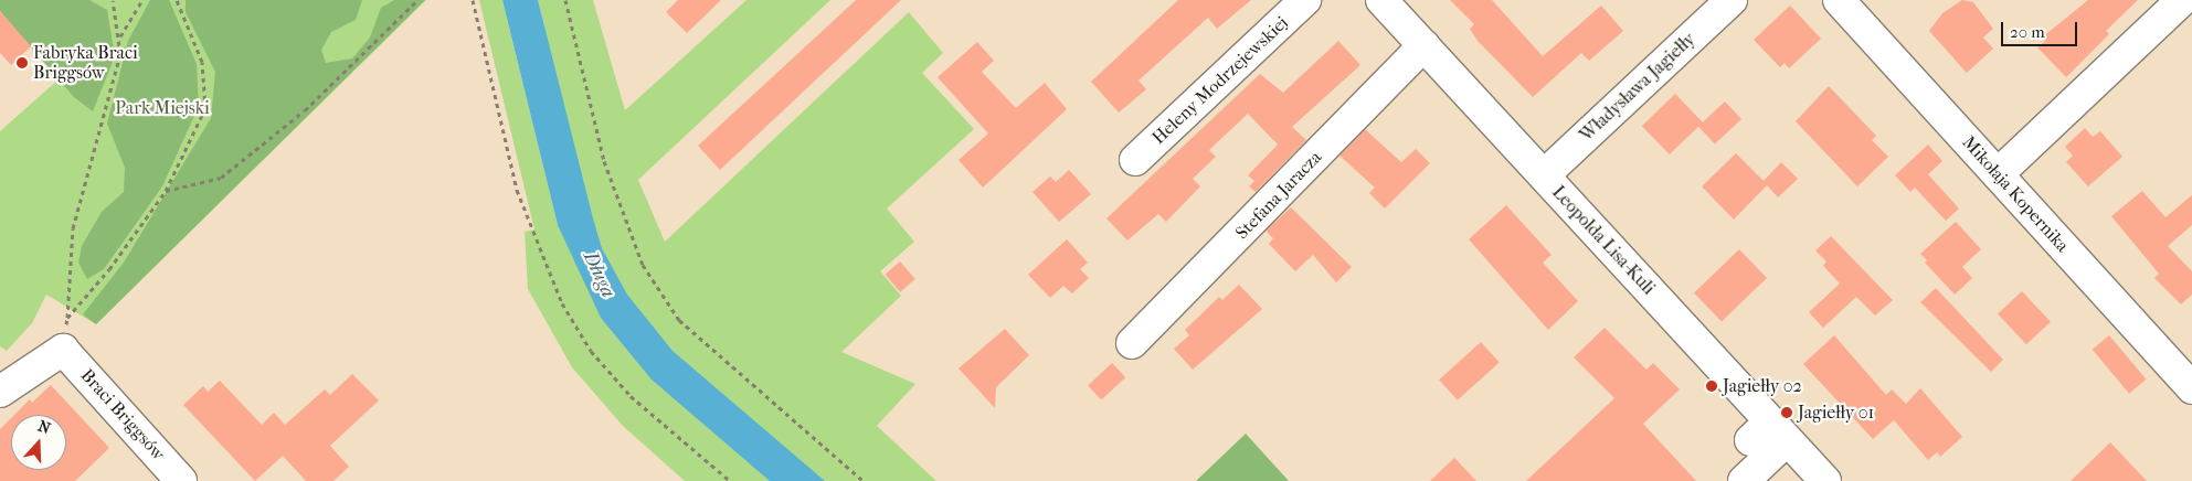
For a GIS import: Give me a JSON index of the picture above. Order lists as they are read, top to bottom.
{
  "streets": {
    "street": [
      "Heleny Modrzejewskiej",
      "Władysława Jagiełły",
      "Mikołaja Kopernika",
      "Stefana Jaracza",
      "Leopolda Lisa-Kuli",
      "Braci Briggsów"
    ]
  },
  "crossings": [
    ["Władysława Jagiełły", "Leopolda Lisa-Kuli"],
    ["Stefana Jaracza", "Leopolda Lisa-Kuli"]
  ],
  "water": ["Długa"],
  "parks": ["Park Miejski"],
  "places": ["Fabryka Braci Briggsów", "Jagiełły 02", "Jagiełły 01"],
  "scale_bar": "20 m",
  "north": "top"
}
